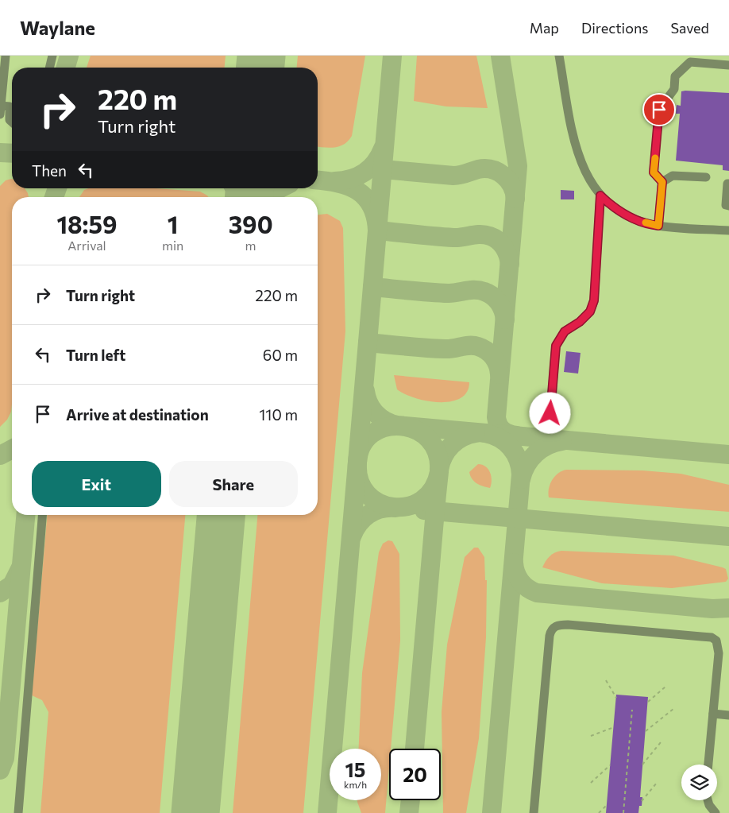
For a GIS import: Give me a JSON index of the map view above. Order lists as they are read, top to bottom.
{
  "page": {
    "header": "Waylane",
    "nav": ["Map", "Directions", "Saved"],
    "turn": ["220 m", "Turn right"],
    "then": "Then",
    "eta": [
      "18:59",
      "Arrival",
      "1",
      "min",
      "390",
      "m"
    ],
    "list": [
      {
        "name": "Turn right",
        "value": "220 m"
      },
      {
        "name": "Turn left",
        "value": "60 m"
      },
      {
        "name": "Arrive at destination",
        "value": "110 m"
      }
    ],
    "buttons": ["Exit", "Share"],
    "speed": "15 km/h",
    "limit": "20"
  }
}
